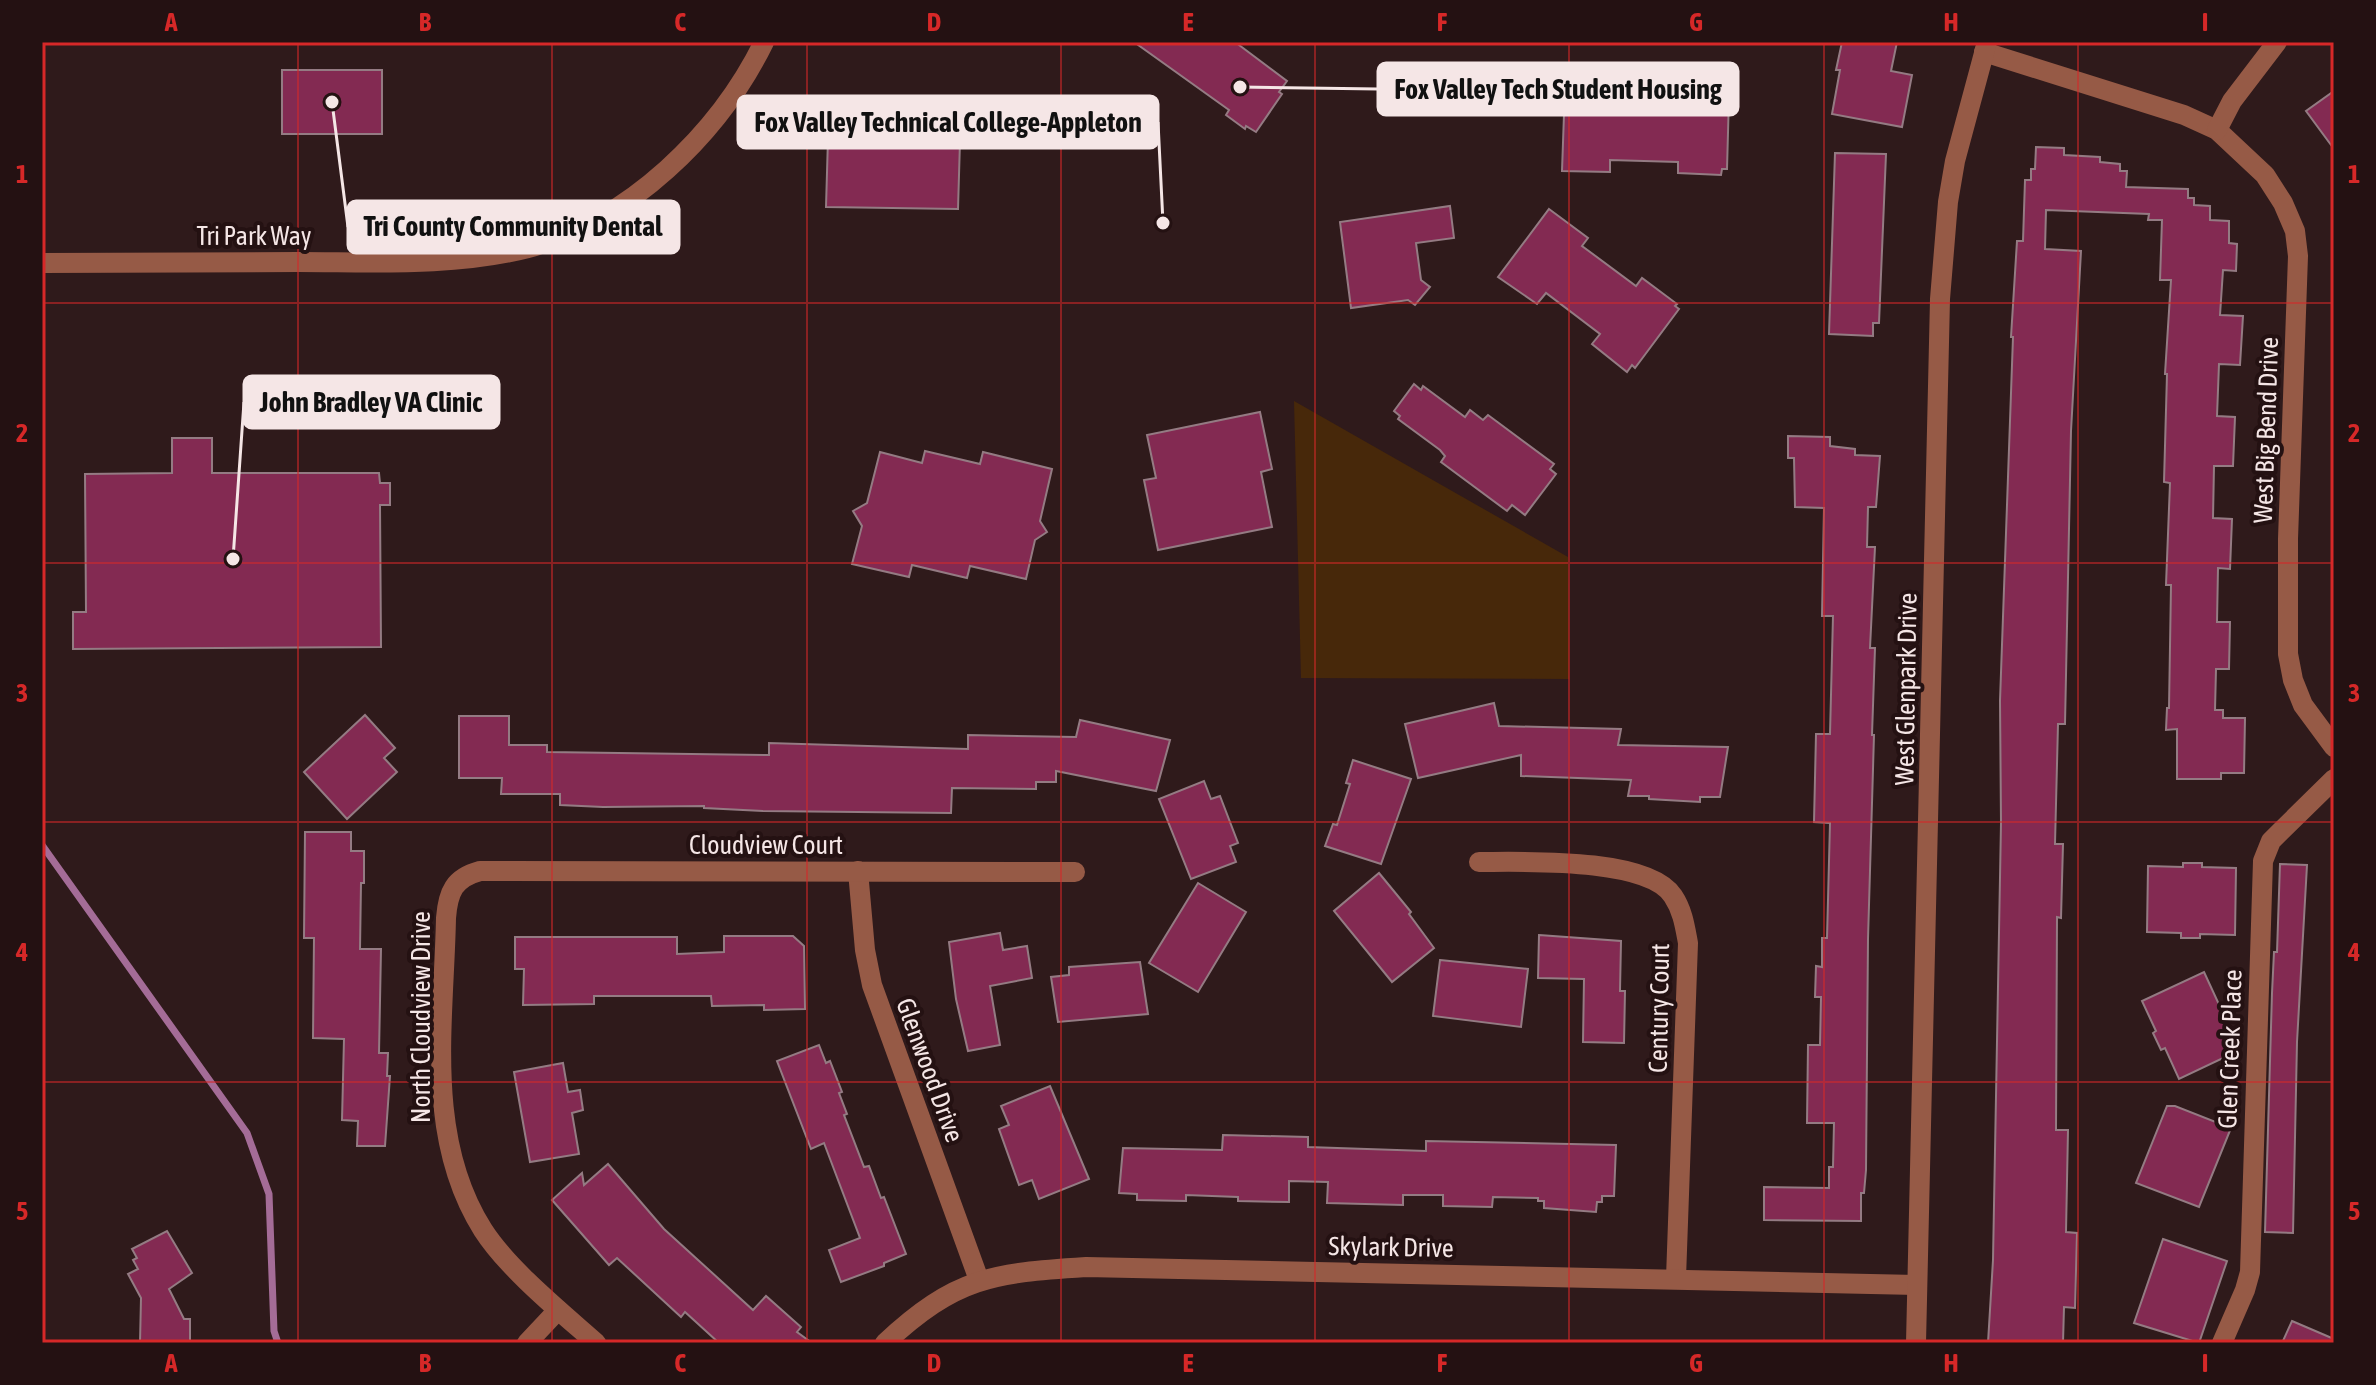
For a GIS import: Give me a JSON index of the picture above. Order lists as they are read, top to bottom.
{
  "streets": {
    "street": [
      "Tri Park Way",
      "West Big Bend Drive",
      "West Glenpark Drive",
      "Cloudview Court",
      "Century Court",
      "North Cloudview Drive",
      "Glen Creek Place",
      "Glenwood Drive",
      "Skylark Drive"
    ]
  },
  "crossings": [
    ["West Big Bend Drive", "West Glenpark Drive"],
    ["West Glenpark Drive", "Skylark Drive"],
    ["Cloudview Court", "North Cloudview Drive"],
    ["Cloudview Court", "Glenwood Drive"],
    ["Century Court", "Skylark Drive"],
    ["Glenwood Drive", "Skylark Drive"]
  ],
  "places": [
    "Fox Valley Tech Student Housing",
    "Tri County Community Dental",
    "Fox Valley Technical College-Appleton",
    "John Bradley VA Clinic"
  ],
  "grid": {
    "columns": [
      "A",
      "B",
      "C",
      "D",
      "E",
      "F",
      "G",
      "H",
      "I"
    ],
    "rows": [
      "1",
      "2",
      "3",
      "4",
      "5"
    ]
  }
}
